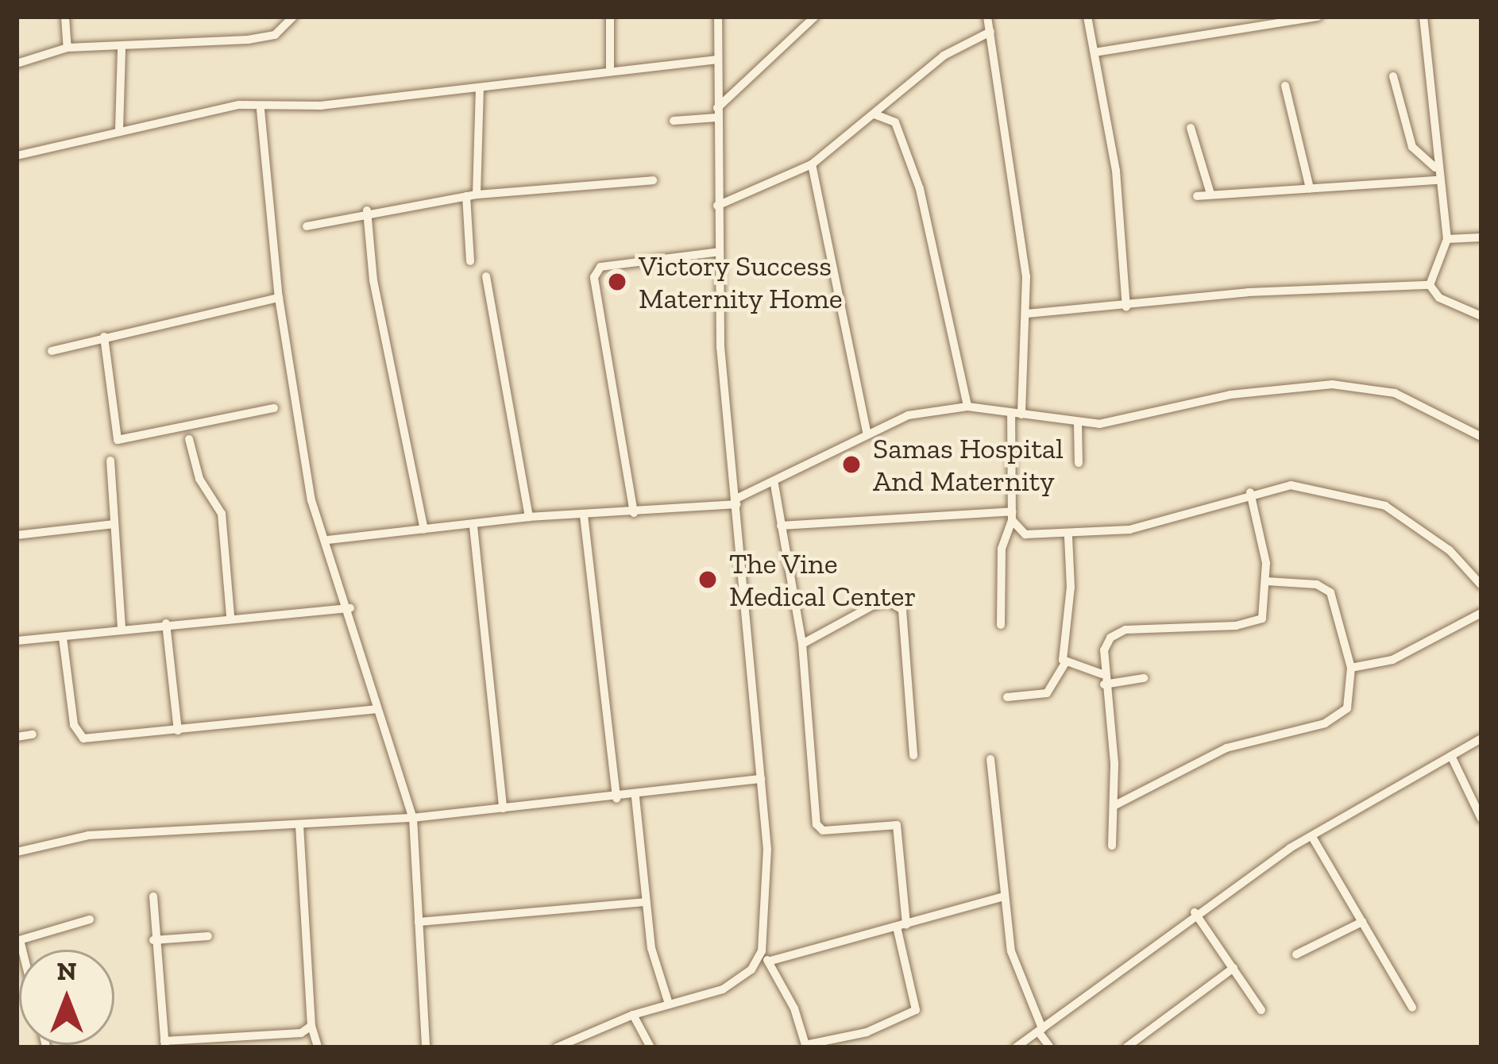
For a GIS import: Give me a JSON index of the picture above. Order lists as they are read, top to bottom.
{
  "places": ["Victory Success Maternity Home", "Samas Hospital And Maternity", "The Vine Medical Center"],
  "north": "top"
}
